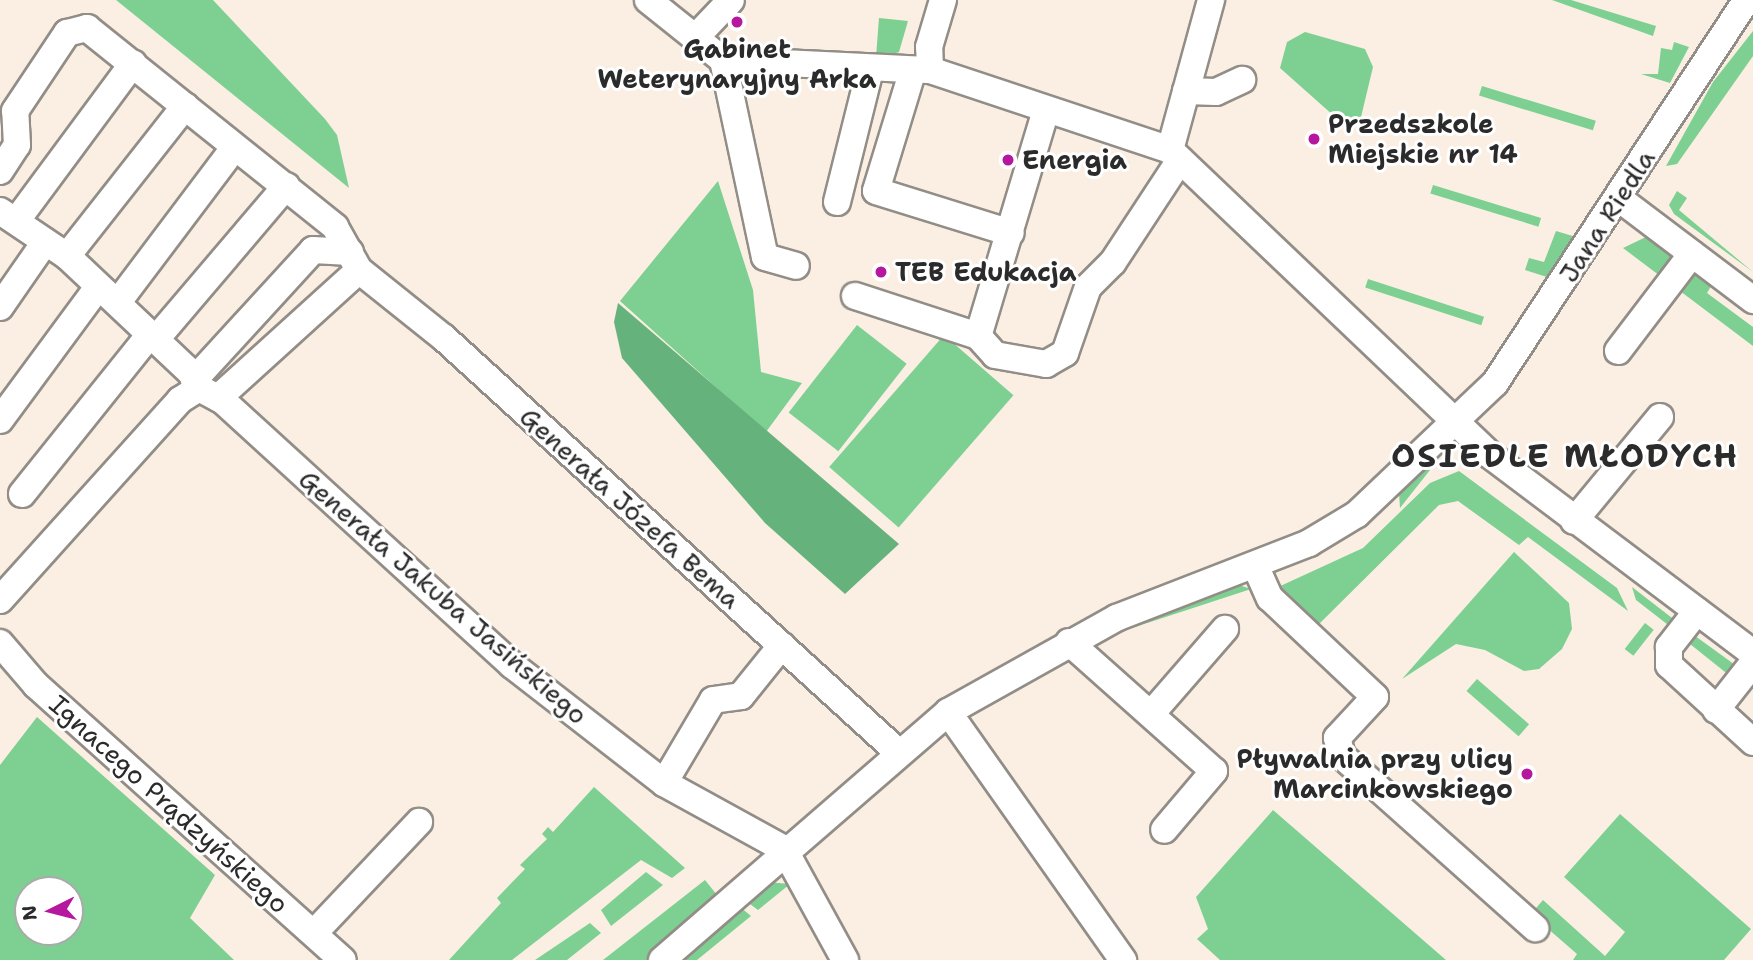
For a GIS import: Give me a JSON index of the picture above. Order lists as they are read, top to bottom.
{
  "streets": {
    "street": [
      "Jana Riedla",
      "Generała Józefa Bema",
      "Generała Jakuba Jasińskiego",
      "Ignacego Prądzyńskiego"
    ]
  },
  "crossings": [
    ["Jana Riedla", "Generała Józefa Bema"],
    ["Jana Riedla", "Generała Jakuba Jasińskiego"]
  ],
  "districts": ["OSIEDLE MŁODYCH"],
  "places": [
    "Gabinet Weterynaryjny Arka",
    "Przedszkole Miejskie nr 14",
    "Energia",
    "TEB Edukacja",
    "Pływalnia przy ulicy Marcinkowskiego"
  ],
  "north": "left"
}
